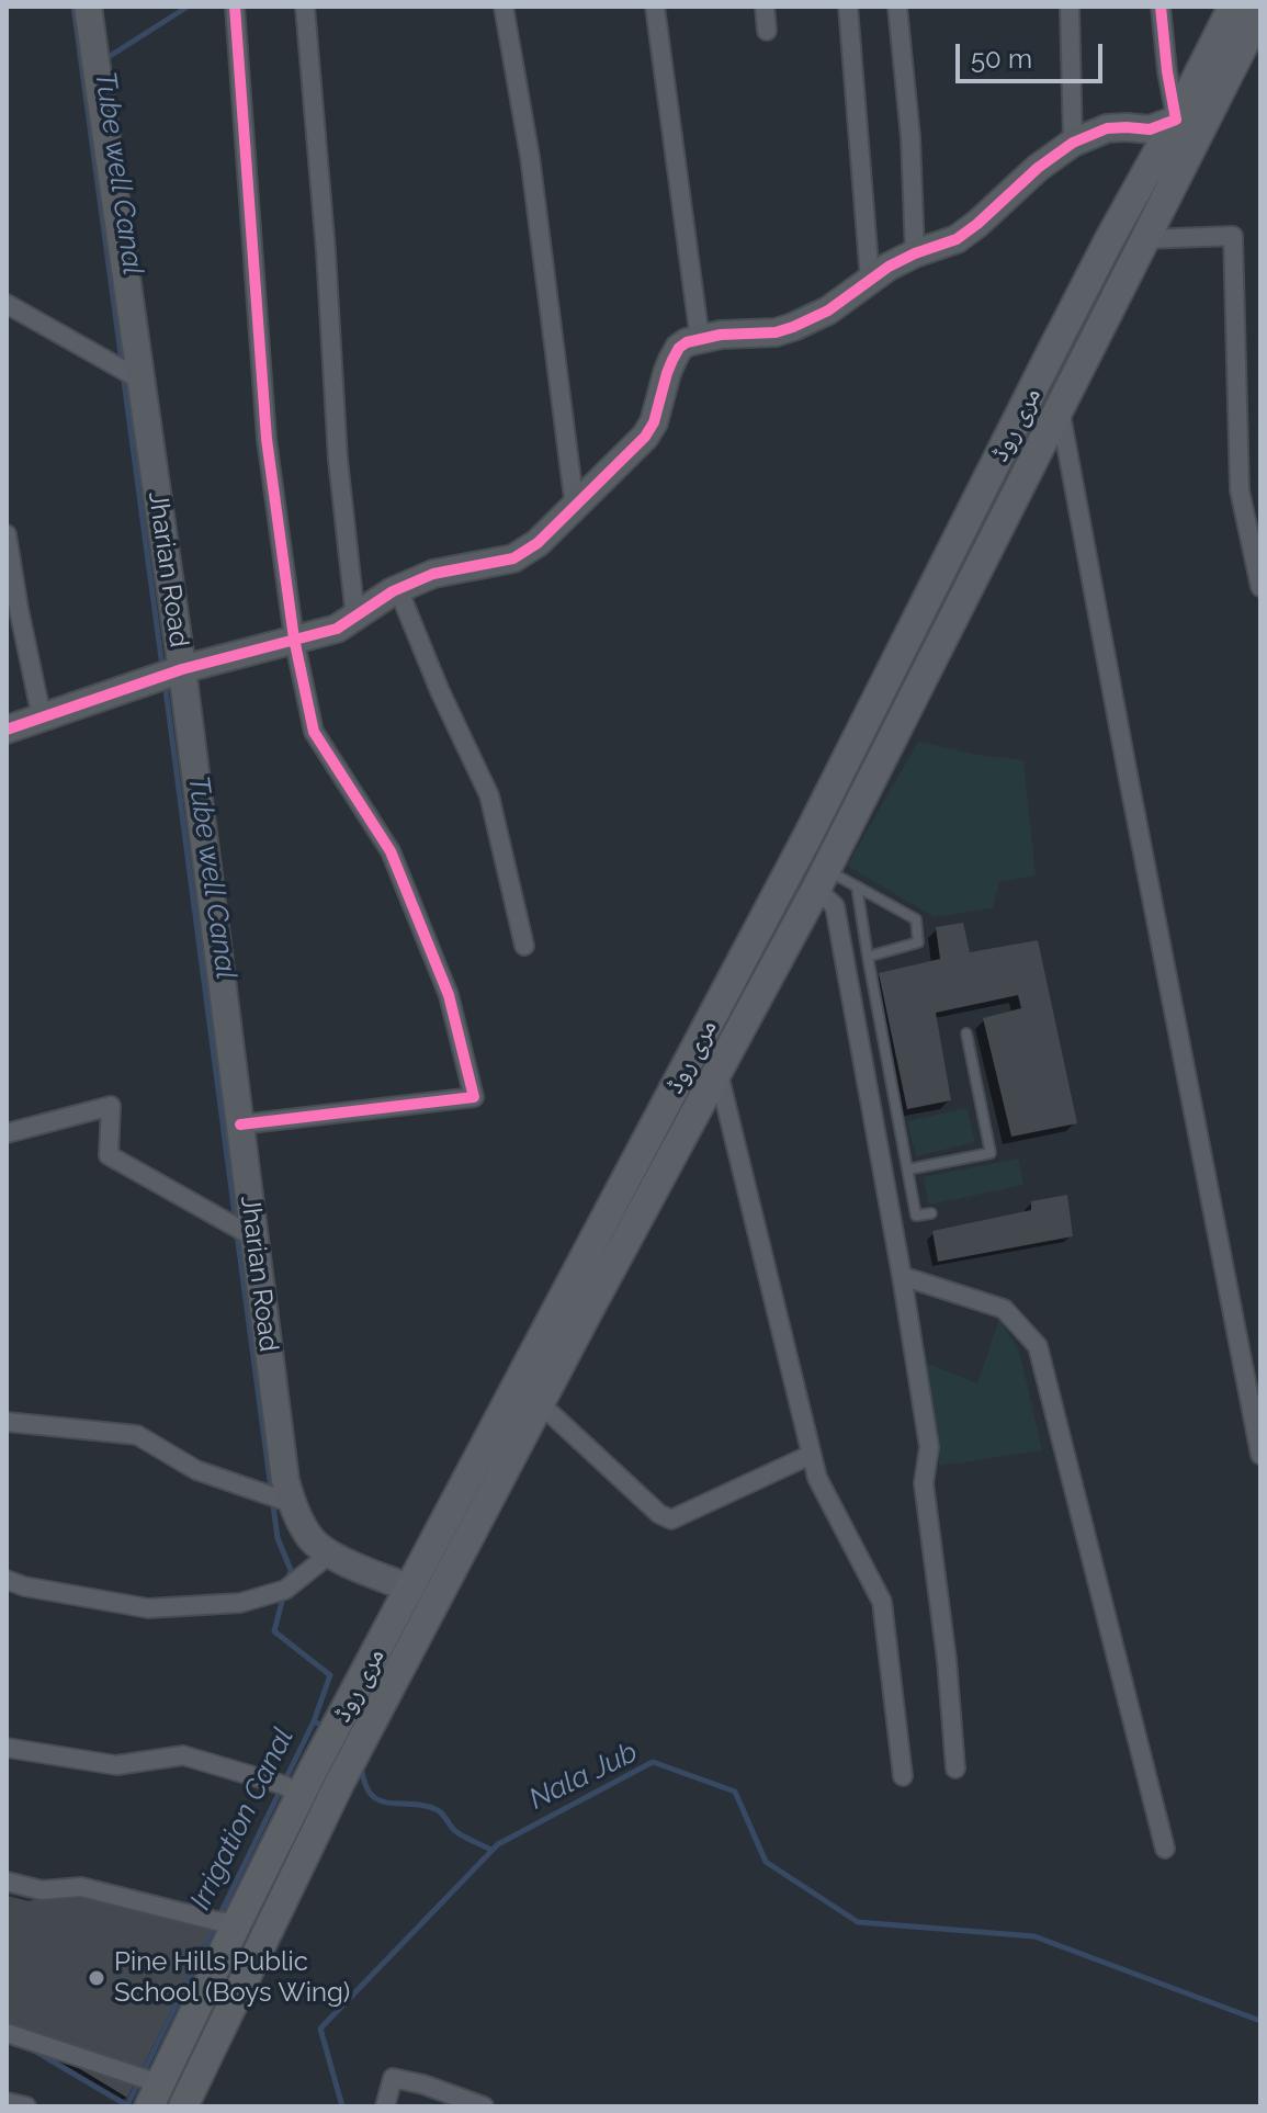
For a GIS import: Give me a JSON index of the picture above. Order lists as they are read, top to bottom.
{
  "streets": {
    "main road": ["مری روڈ", "Jharian Road"]
  },
  "crossings": [
    ["مری روڈ", "Jharian Road"]
  ],
  "water": ["Tube well Canal", "Nala Jub", "Irrigation Canal"],
  "places": ["Pine Hills Public School (Boys Wing)"],
  "scale_bar": "50 m"
}
